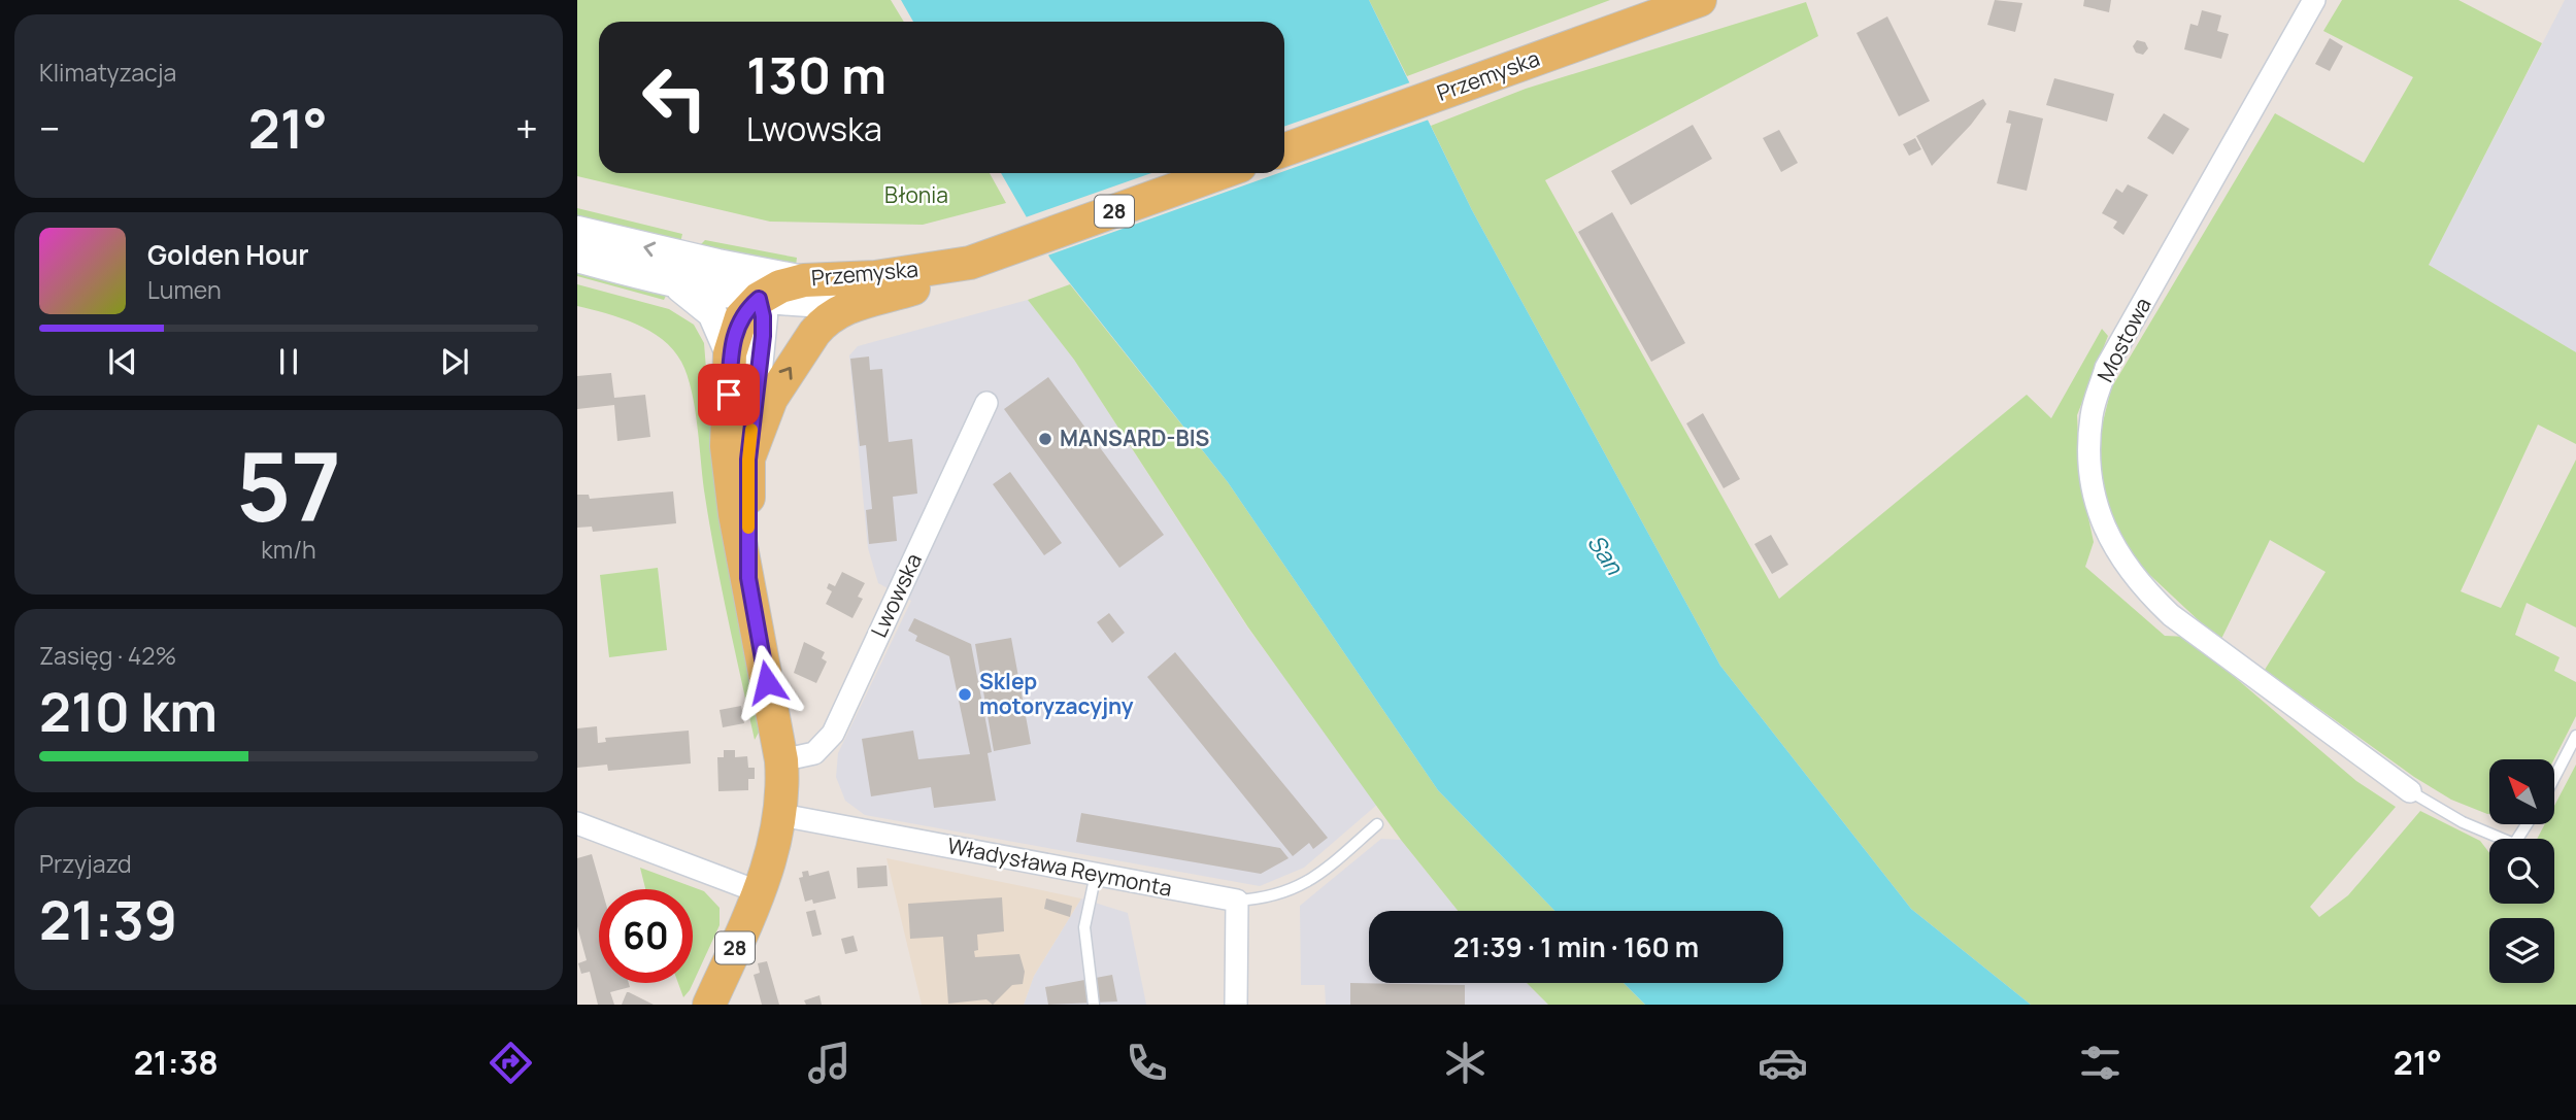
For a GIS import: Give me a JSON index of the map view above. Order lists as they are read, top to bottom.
{
  "streets": {
    "main road": ["Przemyska", "28"],
    "street": ["Mostowa", "Lwowska", "Władysława Reymonta"]
  },
  "crossings": [
    ["Przemyska", "28"],
    ["28", "Lwowska"],
    ["28", "Władysława Reymonta"]
  ],
  "water": ["San"],
  "parks": ["Błonia"],
  "places": ["MANSARD-BIS", "Sklep motoryzacyjny"],
  "north": "top left",
  "page": {
    "tile": [
      "Klimatyzacja",
      ["57", "km/h"],
      ["Zasięg · 42%", "210 km"],
      ["Przyjazd", "21:39"]
    ],
    "turn": ["130 m", "Lwowska"],
    "heat": ["−", "21°", "+"],
    "song": ["Golden Hour", "Lumen"],
    "limit": "60",
    "trip": "21:39 · 1 min · 160 m",
    "tabs": ["21:38", "21°"]
  }
}
